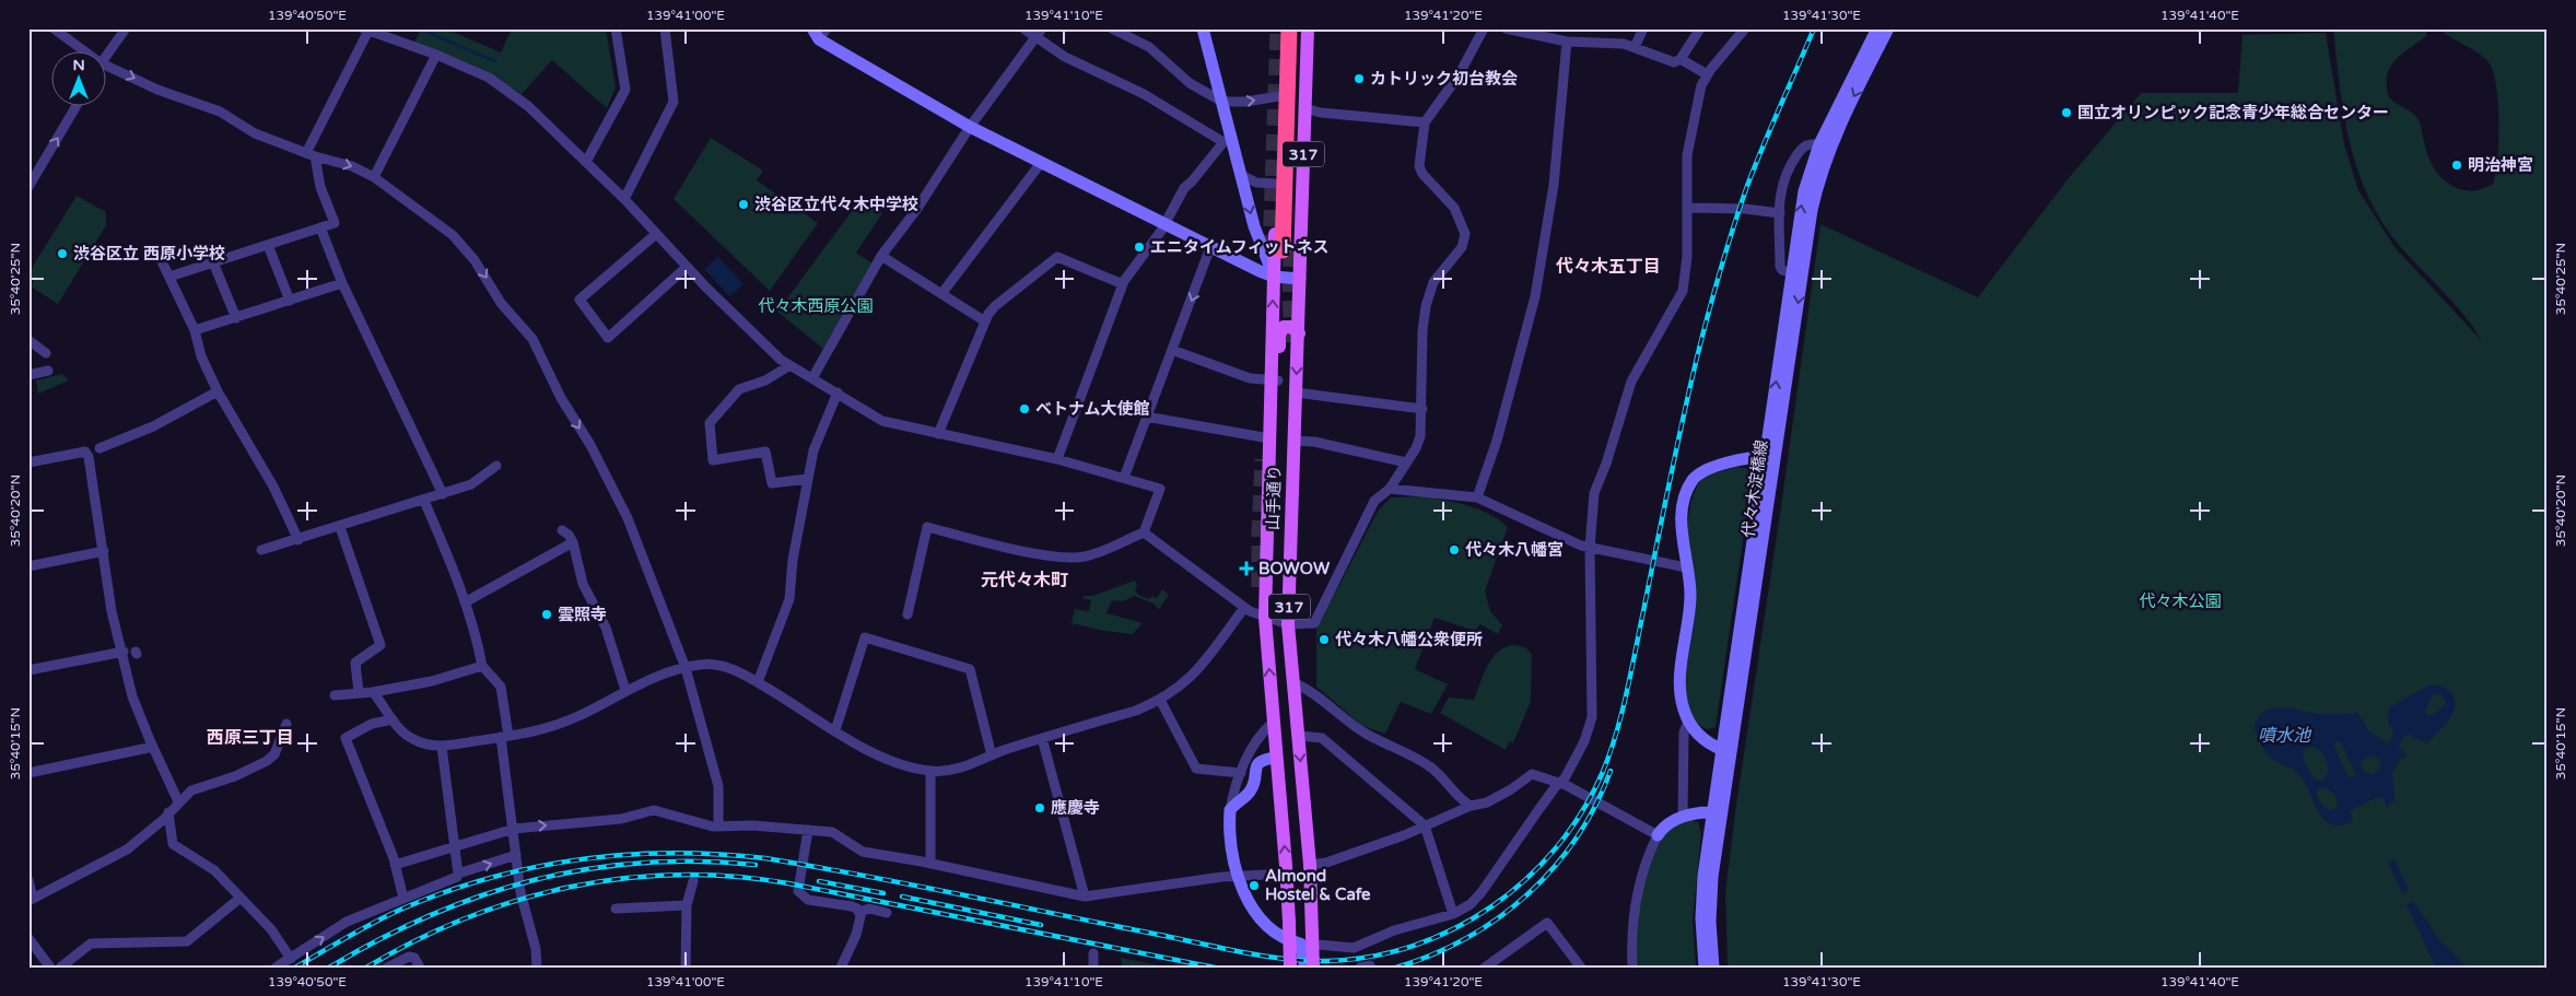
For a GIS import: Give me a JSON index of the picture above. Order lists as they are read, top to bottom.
{
  "streets": {
    "main road": ["317", "山手通り"],
    "street": ["代々木淀橋線"]
  },
  "districts": ["代々木五丁目", "元代々木町", "西原三丁目"],
  "water": ["噴水池"],
  "parks": ["代々木西原公園", "代々木公園"],
  "places": {
    "other": [
      "カトリック初台教会",
      "国立オリンピック記念青少年総合センター",
      "明治神宮",
      "渋谷区立代々木中学校",
      "エニタイムフィットネス",
      "渋谷区立 西原小学校",
      "ベトナム大使館",
      "代々木八幡宮",
      "雲照寺",
      "代々木八幡公衆便所",
      "應慶寺",
      "Almond Hostel & Cafe"
    ],
    "health": ["BOWOW"]
  },
  "north": "top",
  "coordinates": [
    "139°40'50\"E",
    "139°41'00\"E",
    "139°41'10\"E",
    "139°41'20\"E",
    "139°41'30\"E",
    "139°41'40\"E",
    "35°40'25\"N",
    "35°40'20\"N",
    "35°40'15\"N"
  ]
}
